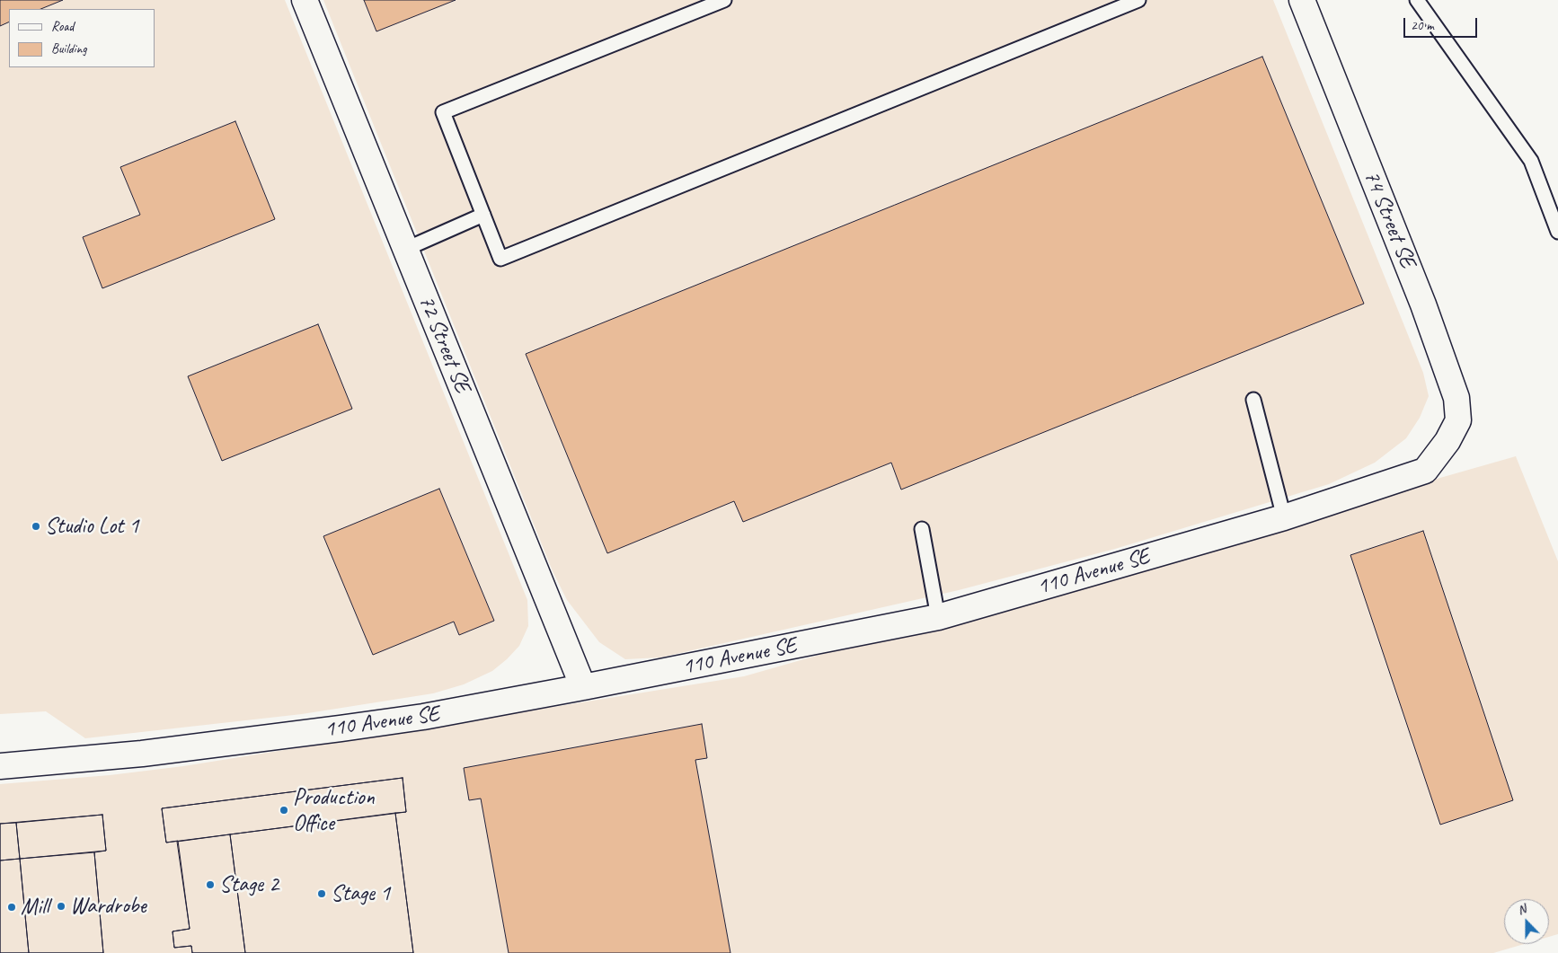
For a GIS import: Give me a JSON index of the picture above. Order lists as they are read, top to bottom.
{
  "streets": {
    "street": ["74 Street SE", "72 Street SE", "110 Avenue SE"]
  },
  "crossings": [
    ["74 Street SE", "110 Avenue SE"],
    ["72 Street SE", "110 Avenue SE"]
  ],
  "places": [
    "Studio Lot 1",
    "Production Office",
    "Stage 2",
    "Stage 1",
    "Wardrobe",
    "Mill"
  ],
  "legend": ["Road", "Building"],
  "scale_bar": "20 m",
  "north": "top"
}
